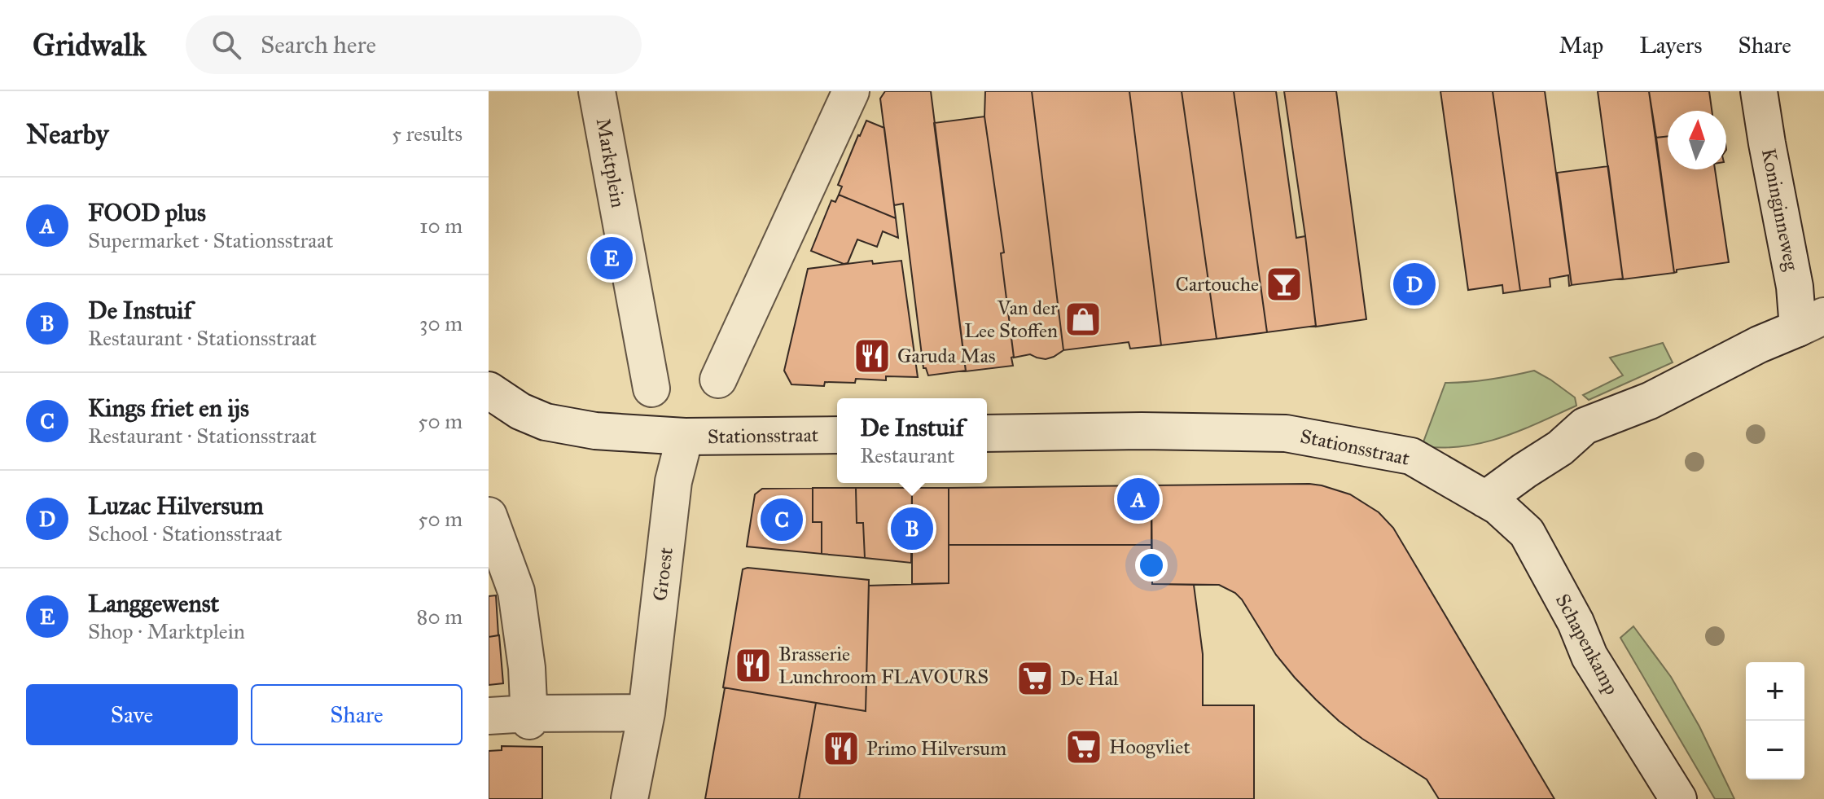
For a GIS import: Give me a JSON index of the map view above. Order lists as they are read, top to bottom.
{
  "streets": {
    "street": [
      "Marktplein",
      "Koninginneweg",
      "Stationsstraat",
      "Groest",
      "Schapenkamp"
    ]
  },
  "crossings": [
    ["Stationsstraat", "Groest"],
    ["Stationsstraat", "Schapenkamp"]
  ],
  "places": {
    "bar": ["Cartouche"],
    "shop": ["Van der Lee Stoffen"],
    "restaurant": ["Garuda Mas", "Brasserie Lunchroom FLAVOURS", "Primo Hilversum"],
    "supermarket": ["De Hal", "Hoogvliet"]
  },
  "north": "top",
  "page": {
    "header": "Gridwalk",
    "search": "Search here",
    "nav": ["Map", "Layers", "Share"],
    "heading": ["Nearby", "5 results"],
    "list": [
      {
        "mark": "A",
        "name": "FOOD plus",
        "note": "Supermarket · Stationsstraat",
        "value": "10 m"
      },
      {
        "mark": "B",
        "name": "De Instuif",
        "note": "Restaurant · Stationsstraat",
        "value": "30 m"
      },
      {
        "mark": "C",
        "name": "Kings friet en ijs",
        "note": "Restaurant · Stationsstraat",
        "value": "50 m"
      },
      {
        "mark": "D",
        "name": "Luzac Hilversum",
        "note": "School · Stationsstraat",
        "value": "50 m"
      },
      {
        "mark": "E",
        "name": "Langgewenst",
        "note": "Shop · Marktplein",
        "value": "80 m"
      }
    ],
    "pins": [
      "E",
      "D",
      "A",
      "C",
      "B"
    ],
    "popup": ["De Instuif", "Restaurant"],
    "map_buttons": ["+", "−"],
    "buttons": ["Save", "Share"]
  }
}
